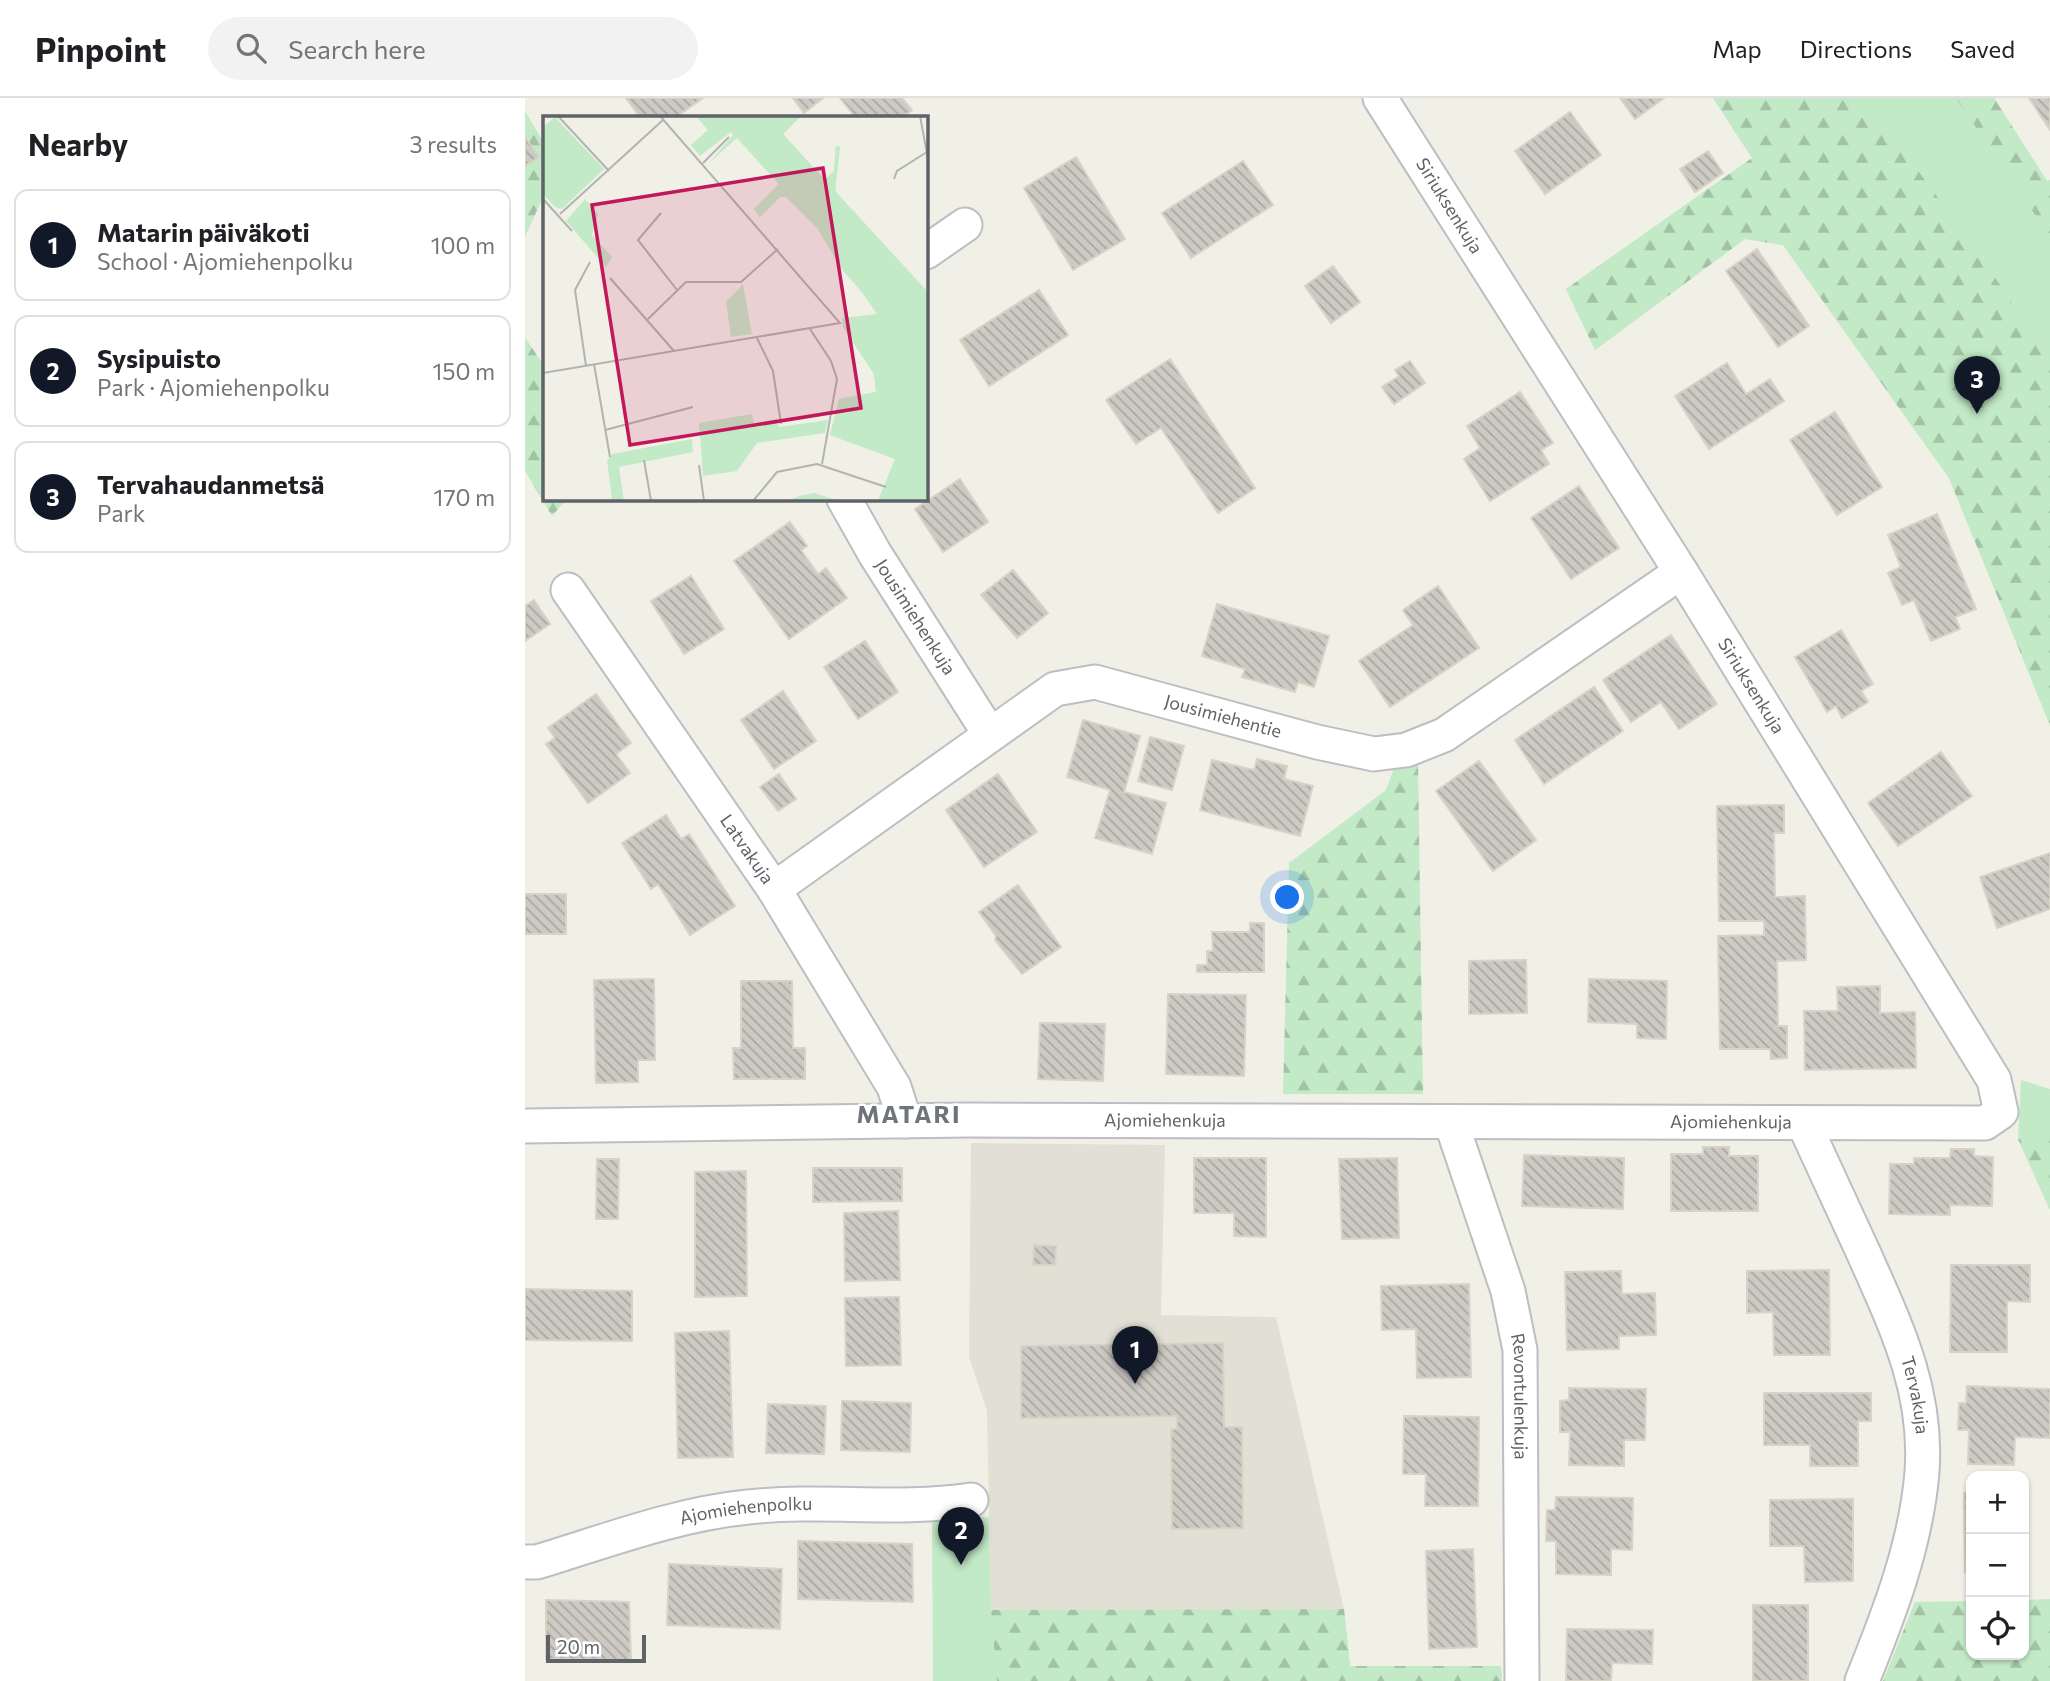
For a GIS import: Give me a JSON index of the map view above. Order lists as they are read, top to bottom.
{
  "streets": {
    "street": [
      "Siriuksenkuja",
      "Jousimiehenkuja",
      "Jousimiehentie",
      "Latvakuja",
      "Ajomiehenkuja",
      "Revontulenkuja",
      "Tervakuja",
      "Ajomiehenpolku"
    ]
  },
  "crossings": [
    ["Siriuksenkuja", "Jousimiehentie"],
    ["Siriuksenkuja", "Ajomiehenkuja"],
    ["Siriuksenkuja", "Tervakuja"],
    ["Jousimiehenkuja", "Jousimiehentie"],
    ["Jousimiehentie", "Latvakuja"],
    ["Latvakuja", "Ajomiehenkuja"],
    ["Ajomiehenkuja", "Revontulenkuja"],
    ["Ajomiehenkuja", "Tervakuja"]
  ],
  "districts": ["MATARI"],
  "scale_bar": "20 m",
  "page": {
    "header": "Pinpoint",
    "search": "Search here",
    "nav": ["Map", "Directions", "Saved"],
    "heading": ["Nearby", "3 results"],
    "list": [
      {
        "mark": "1",
        "name": "Matarin päiväkoti",
        "note": "School · Ajomiehenpolku",
        "value": "100 m"
      },
      {
        "mark": "2",
        "name": "Sysipuisto",
        "note": "Park · Ajomiehenpolku",
        "value": "150 m"
      },
      {
        "mark": "3",
        "name": "Tervahaudanmetsä",
        "note": "Park",
        "value": "170 m"
      }
    ],
    "pins": ["3", "1", "2"],
    "map_buttons": ["+", "−"],
    "scale": "20 m"
  }
}
